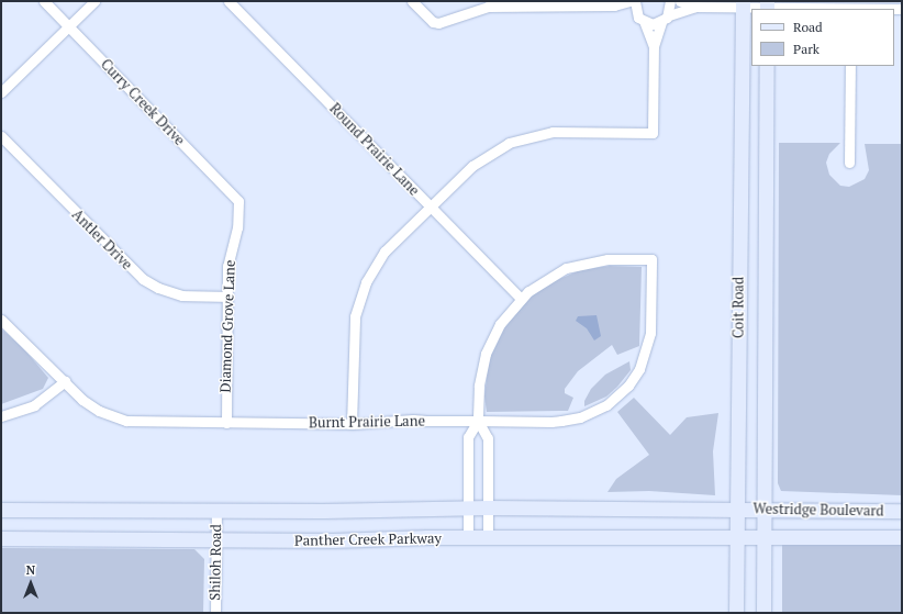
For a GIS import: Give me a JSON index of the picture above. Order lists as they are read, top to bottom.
{
  "streets": {
    "main road": ["Coit Road", "Westridge Boulevard", "Panther Creek Parkway"],
    "street": [
      "Curry Creek Drive",
      "Round Prairie Lane",
      "Antler Drive",
      "Diamond Grove Lane",
      "Burnt Prairie Lane",
      "Shiloh Road"
    ]
  },
  "crossings": [
    ["Curry Creek Drive", "Diamond Grove Lane"],
    ["Round Prairie Lane", "Burnt Prairie Lane"],
    ["Antler Drive", "Diamond Grove Lane"],
    ["Coit Road", "Westridge Boulevard"],
    ["Coit Road", "Panther Creek Parkway"],
    ["Diamond Grove Lane", "Burnt Prairie Lane"],
    ["Westridge Boulevard", "Panther Creek Parkway"],
    ["Panther Creek Parkway", "Shiloh Road"]
  ],
  "legend": ["Road", "Park"],
  "north": "top"
}
